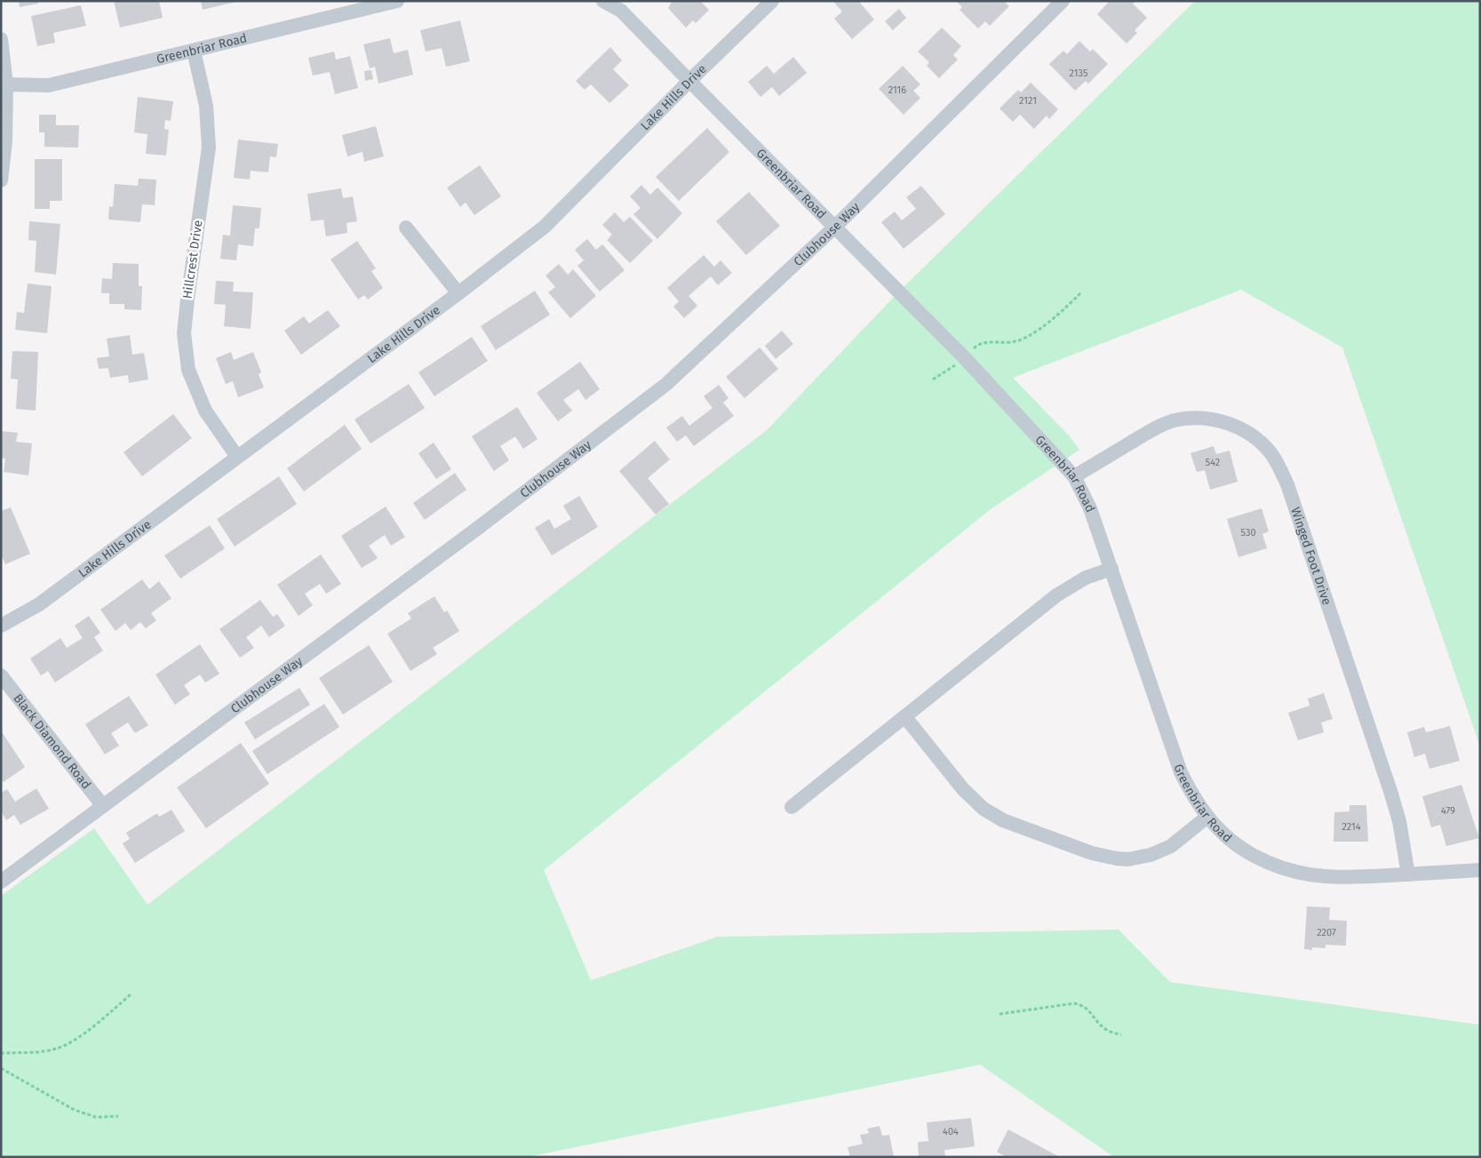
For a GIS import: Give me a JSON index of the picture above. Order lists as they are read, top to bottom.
{
  "streets": {
    "street": [
      "Greenbriar Road",
      "Lake Hills Drive",
      "Clubhouse Way",
      "Hillcrest Drive",
      "Winged Foot Drive",
      "Black Diamond Road"
    ]
  },
  "crossings": [
    ["Greenbriar Road", "Lake Hills Drive"],
    ["Greenbriar Road", "Clubhouse Way"],
    ["Greenbriar Road", "Hillcrest Drive"],
    ["Greenbriar Road", "Winged Foot Drive"],
    ["Lake Hills Drive", "Hillcrest Drive"],
    ["Clubhouse Way", "Black Diamond Road"]
  ],
  "house_numbers": [
    "2135",
    "2116",
    "2121",
    "542",
    "530",
    "479",
    "2214",
    "2207",
    "404"
  ]
}
